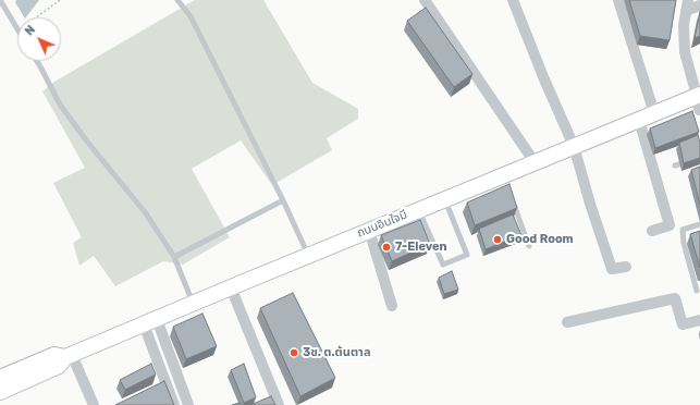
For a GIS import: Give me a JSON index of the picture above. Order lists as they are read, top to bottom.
{
  "streets": {
    "main road": ["ถนนอินใจมี"]
  },
  "places": ["Good Room", "7-Eleven", "3ช. ต.ต้นตาล"],
  "north": "top left"
}
